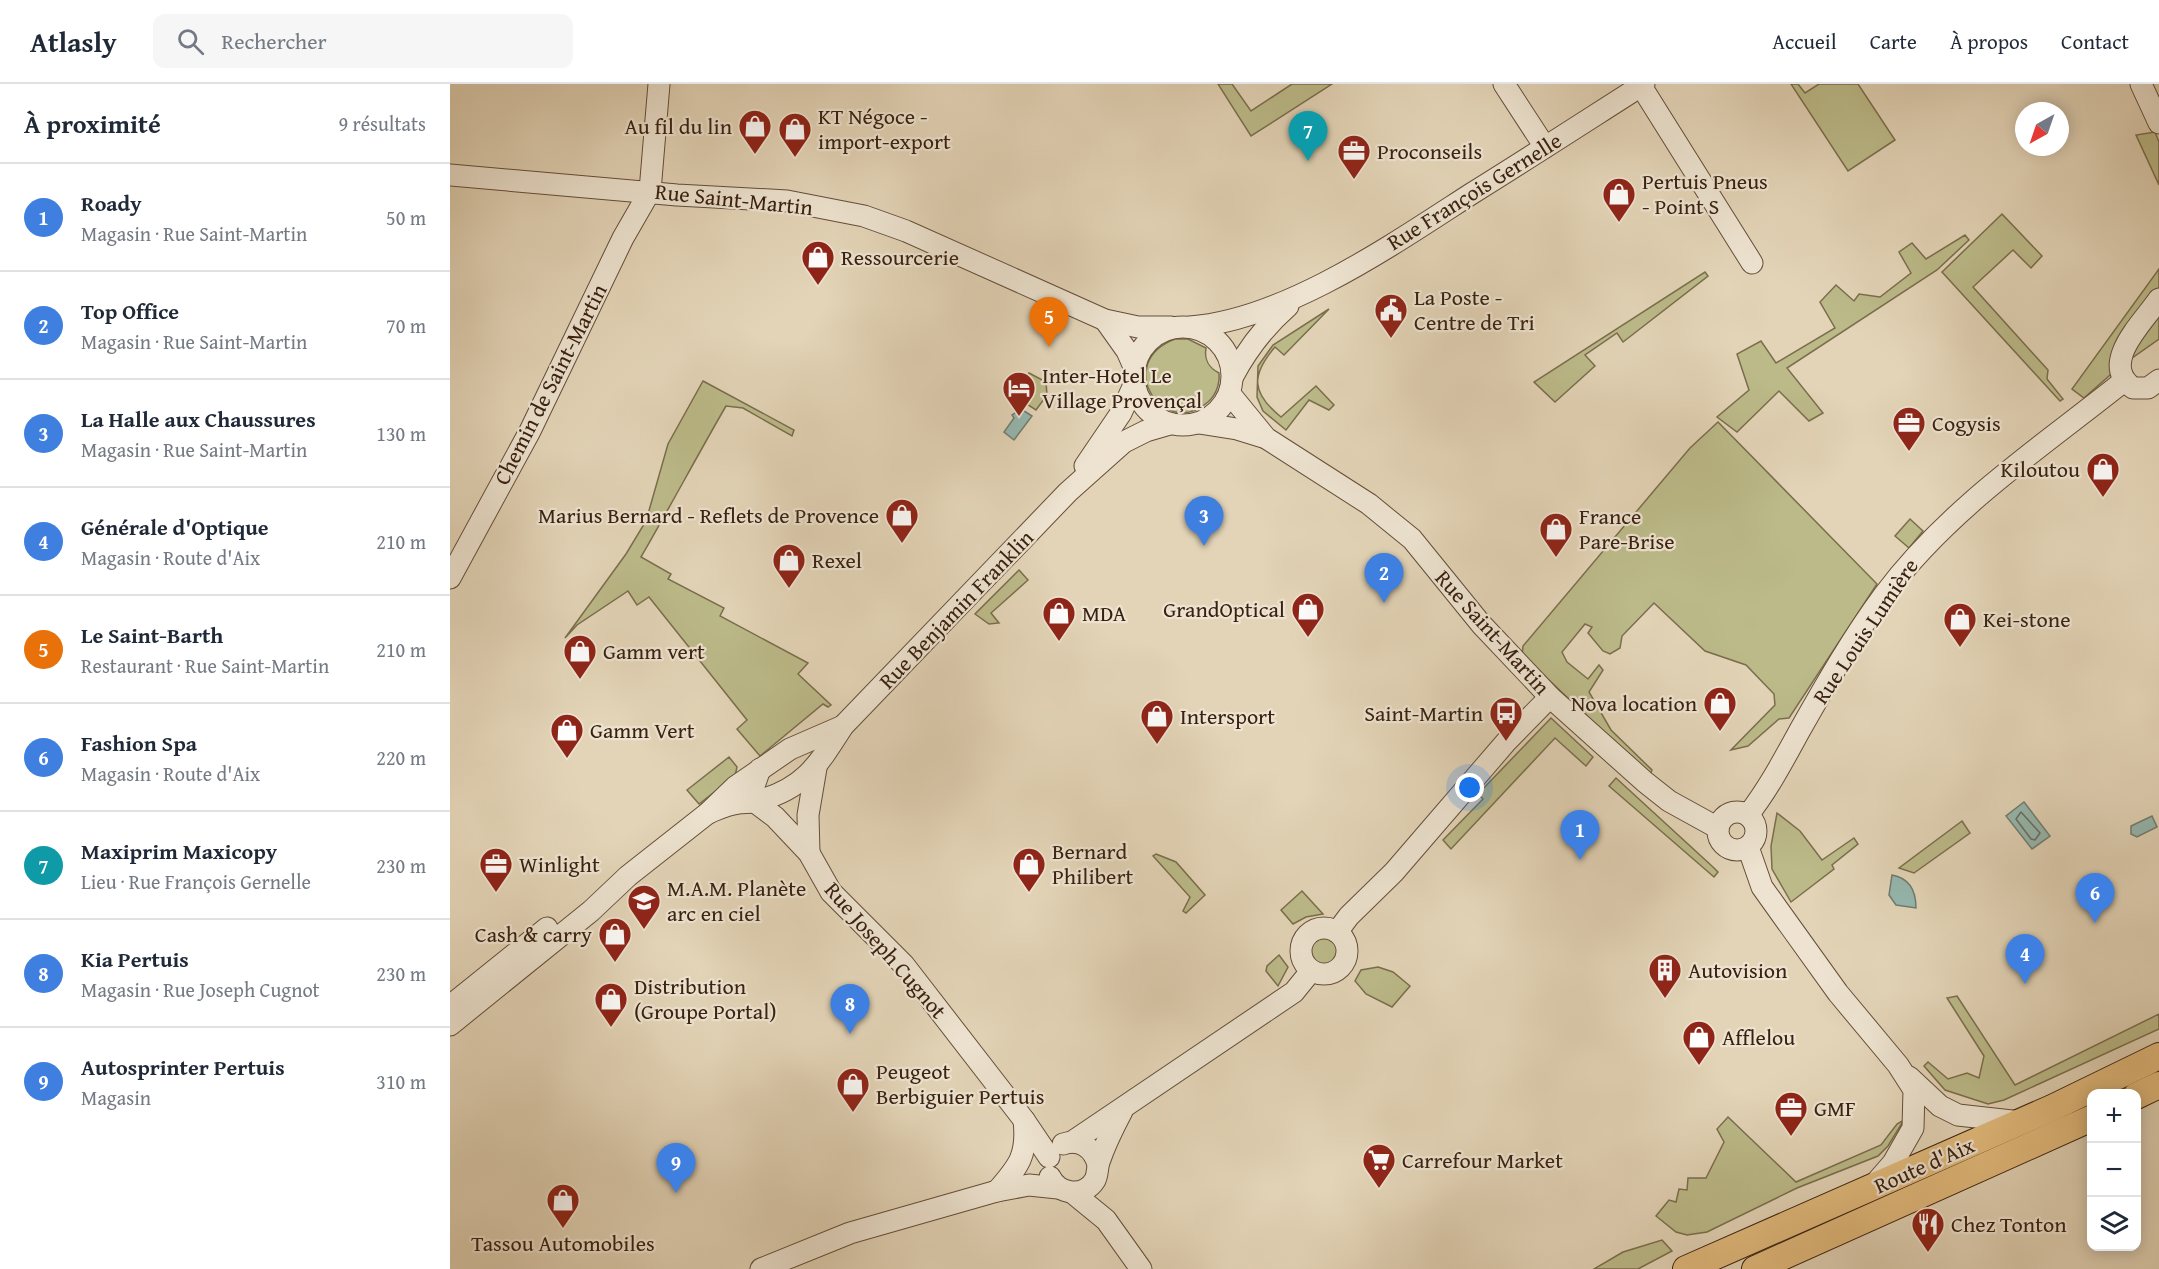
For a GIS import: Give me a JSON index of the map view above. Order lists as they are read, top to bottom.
{
  "streets": {
    "main road": ["Route d'Aix"],
    "street": [
      "Rue François Gernelle",
      "Rue Saint-Martin",
      "Chemin de Saint-Martin",
      "Rue Benjamin Franklin",
      "Rue Louis Lumière",
      "Rue Joseph Cugnot"
    ]
  },
  "crossings": [
    ["Rue François Gernelle", "Rue Saint-Martin"],
    ["Rue Saint-Martin", "Chemin de Saint-Martin"],
    ["Rue Saint-Martin", "Rue Benjamin Franklin"],
    ["Rue Saint-Martin", "Rue Louis Lumière"]
  ],
  "places": {
    "shop": [
      "Au fil du lin",
      "KT Négoce - import-export",
      "Pertuis Pneus - Point S",
      "Ressourcerie",
      "Kiloutou",
      "Marius Bernard - Reflets de Provence",
      "France Pare-Brise",
      "Rexel",
      "GrandOptical",
      "MDA",
      "Kei-stone",
      "Gamm vert",
      "Nova location",
      "Intersport",
      "Gamm Vert",
      "Bernard Philibert",
      "Cash & carry",
      "Distribution (Groupe Portal)",
      "Afflelou",
      "Peugeot Berbiguier Pertuis",
      "Tassou Automobiles"
    ],
    "office": [
      "Proconseils",
      "Cogysis",
      "Winlight",
      "GMF"
    ],
    "public building": ["La Poste - Centre de Tri"],
    "hotel": ["Inter-Hotel Le Village Provençal"],
    "bus stop": ["Saint-Martin"],
    "school or university": ["M.A.M. Planète arc en ciel"],
    "building": ["Autovision"],
    "supermarket": ["Carrefour Market"],
    "restaurant": ["Chez Tonton"]
  },
  "north": "bottom left",
  "page": {
    "header": "Atlasly",
    "search": "Rechercher",
    "nav": [
      "Accueil",
      "Carte",
      "À propos",
      "Contact"
    ],
    "heading": ["À proximité", "9 résultats"],
    "pins": [
      "7",
      "5",
      "3",
      "2",
      "1",
      "6",
      "4",
      "8",
      "9"
    ],
    "list": [
      {
        "mark": "1",
        "name": "Roady",
        "note": "Magasin · Rue Saint-Martin",
        "value": "50 m"
      },
      {
        "mark": "2",
        "name": "Top Office",
        "note": "Magasin · Rue Saint-Martin",
        "value": "70 m"
      },
      {
        "mark": "3",
        "name": "La Halle aux Chaussures",
        "note": "Magasin · Rue Saint-Martin",
        "value": "130 m"
      },
      {
        "mark": "4",
        "name": "Générale d'Optique",
        "note": "Magasin · Route d'Aix",
        "value": "210 m"
      },
      {
        "mark": "5",
        "name": "Le Saint-Barth",
        "note": "Restaurant · Rue Saint-Martin",
        "value": "210 m"
      },
      {
        "mark": "6",
        "name": "Fashion Spa",
        "note": "Magasin · Route d'Aix",
        "value": "220 m"
      },
      {
        "mark": "7",
        "name": "Maxiprim Maxicopy",
        "note": "Lieu · Rue François Gernelle",
        "value": "230 m"
      },
      {
        "mark": "8",
        "name": "Kia Pertuis",
        "note": "Magasin · Rue Joseph Cugnot",
        "value": "230 m"
      },
      {
        "mark": "9",
        "name": "Autosprinter Pertuis",
        "note": "Magasin",
        "value": "310 m"
      }
    ],
    "map_buttons": ["+", "−"]
  }
}
